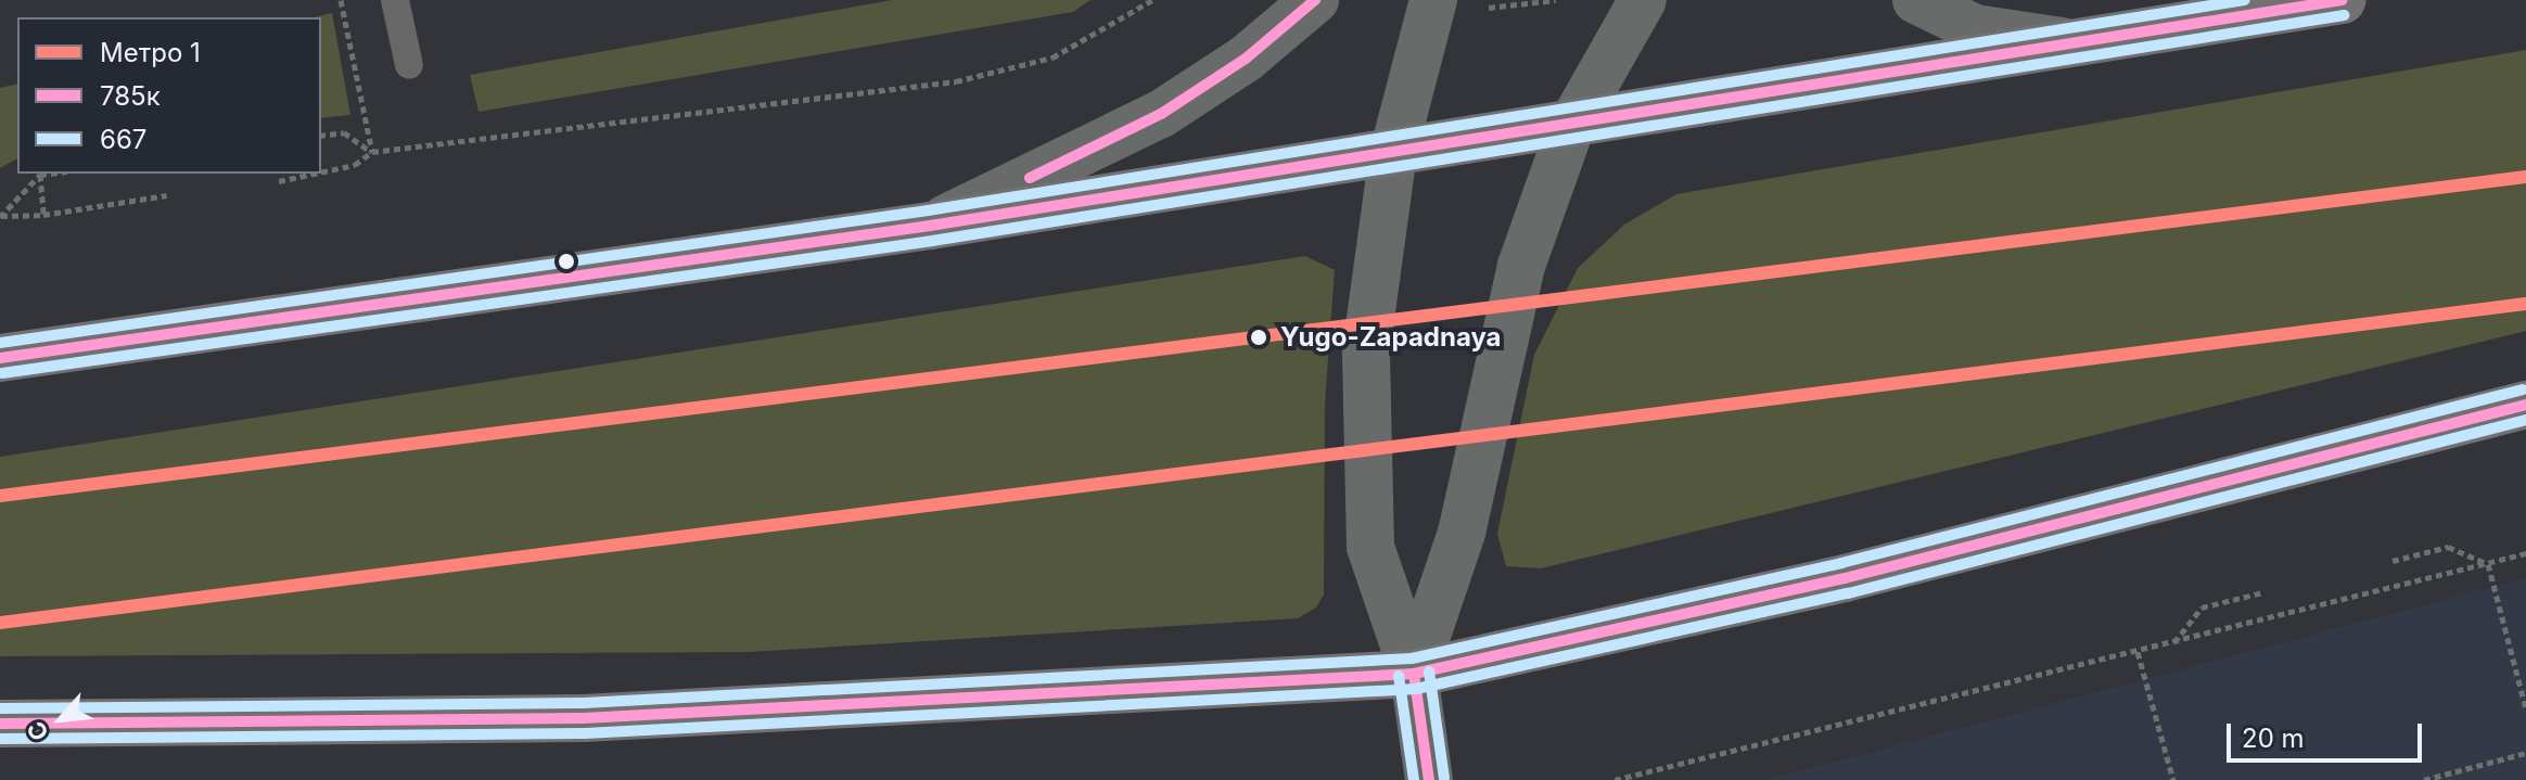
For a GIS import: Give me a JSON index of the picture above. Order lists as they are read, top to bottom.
{
  "places": ["Yugo-Zapadnaya"],
  "lines": ["transit line 785к", "transit line 667", "metro line 1"],
  "legend": ["Метро 1", "785к", "667"],
  "scale_bar": "20 m",
  "north": "bottom left"
}
